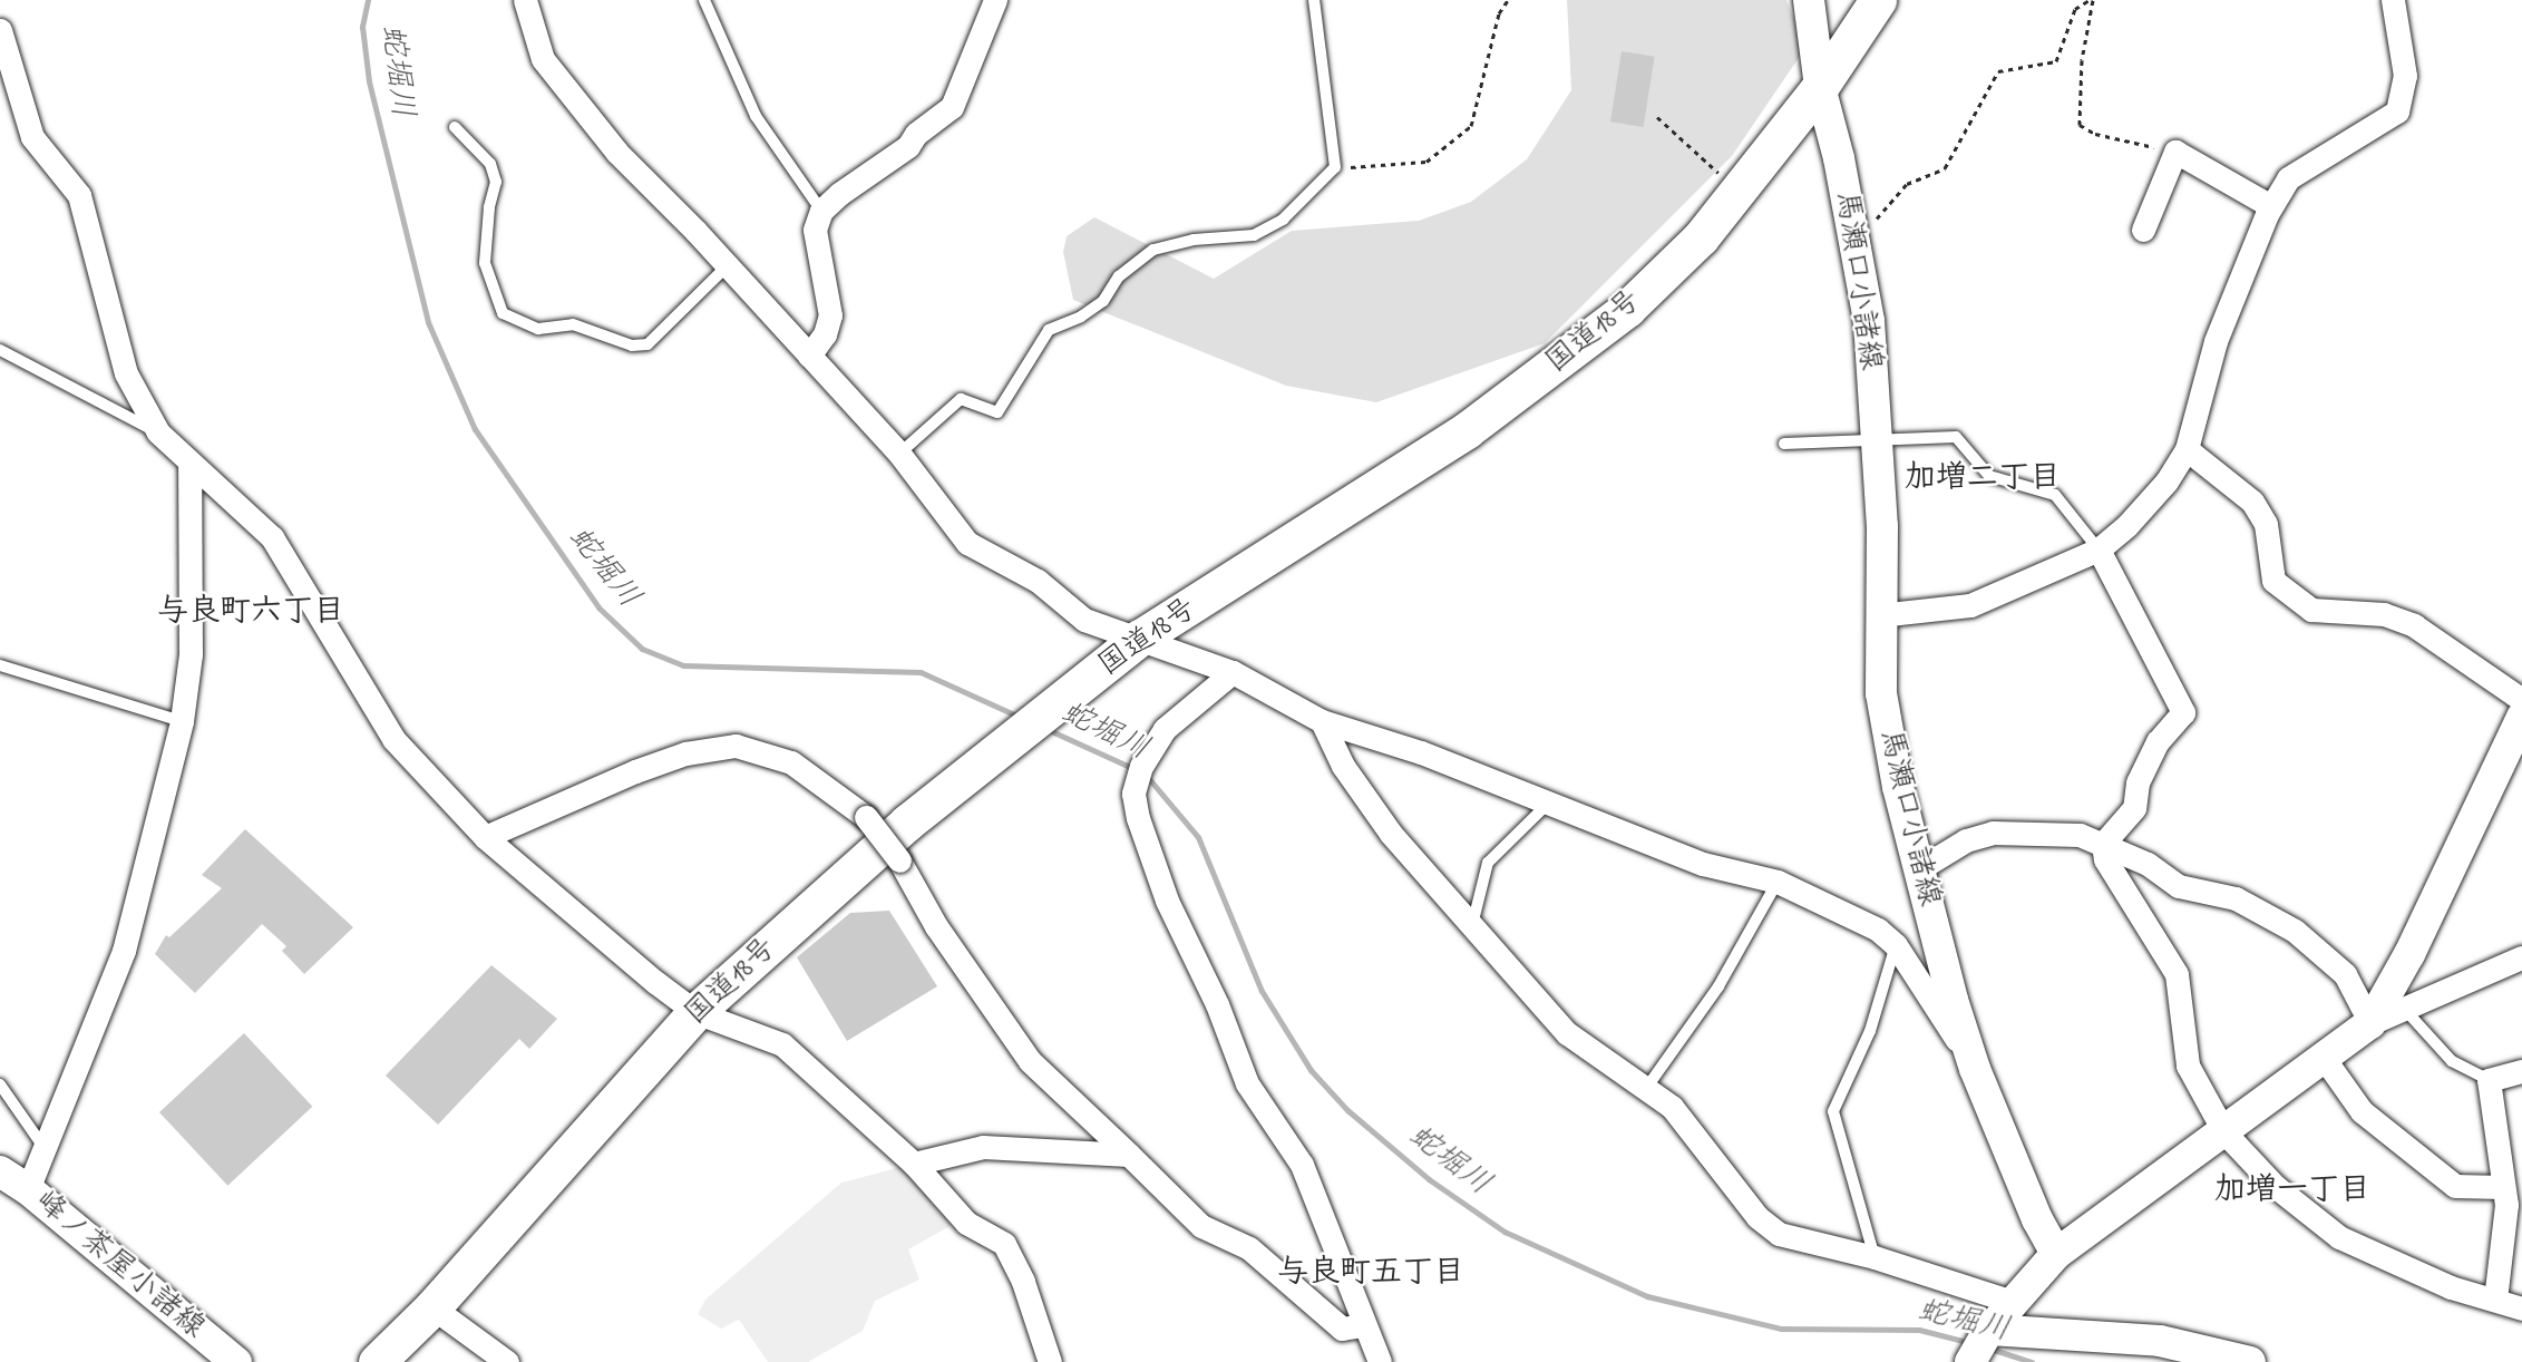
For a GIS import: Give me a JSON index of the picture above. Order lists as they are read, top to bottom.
{
  "streets": {
    "highway": ["国道18号"],
    "main road": ["馬瀬口小諸線", "峰ノ茶屋小諸線"]
  },
  "crossings": [
    ["馬瀬口小諸線", "国道18号"]
  ],
  "districts": [
    "加増二丁目",
    "与良町六丁目",
    "加増一丁目",
    "与良町五丁目"
  ],
  "water": ["蛇堀川"]
}
